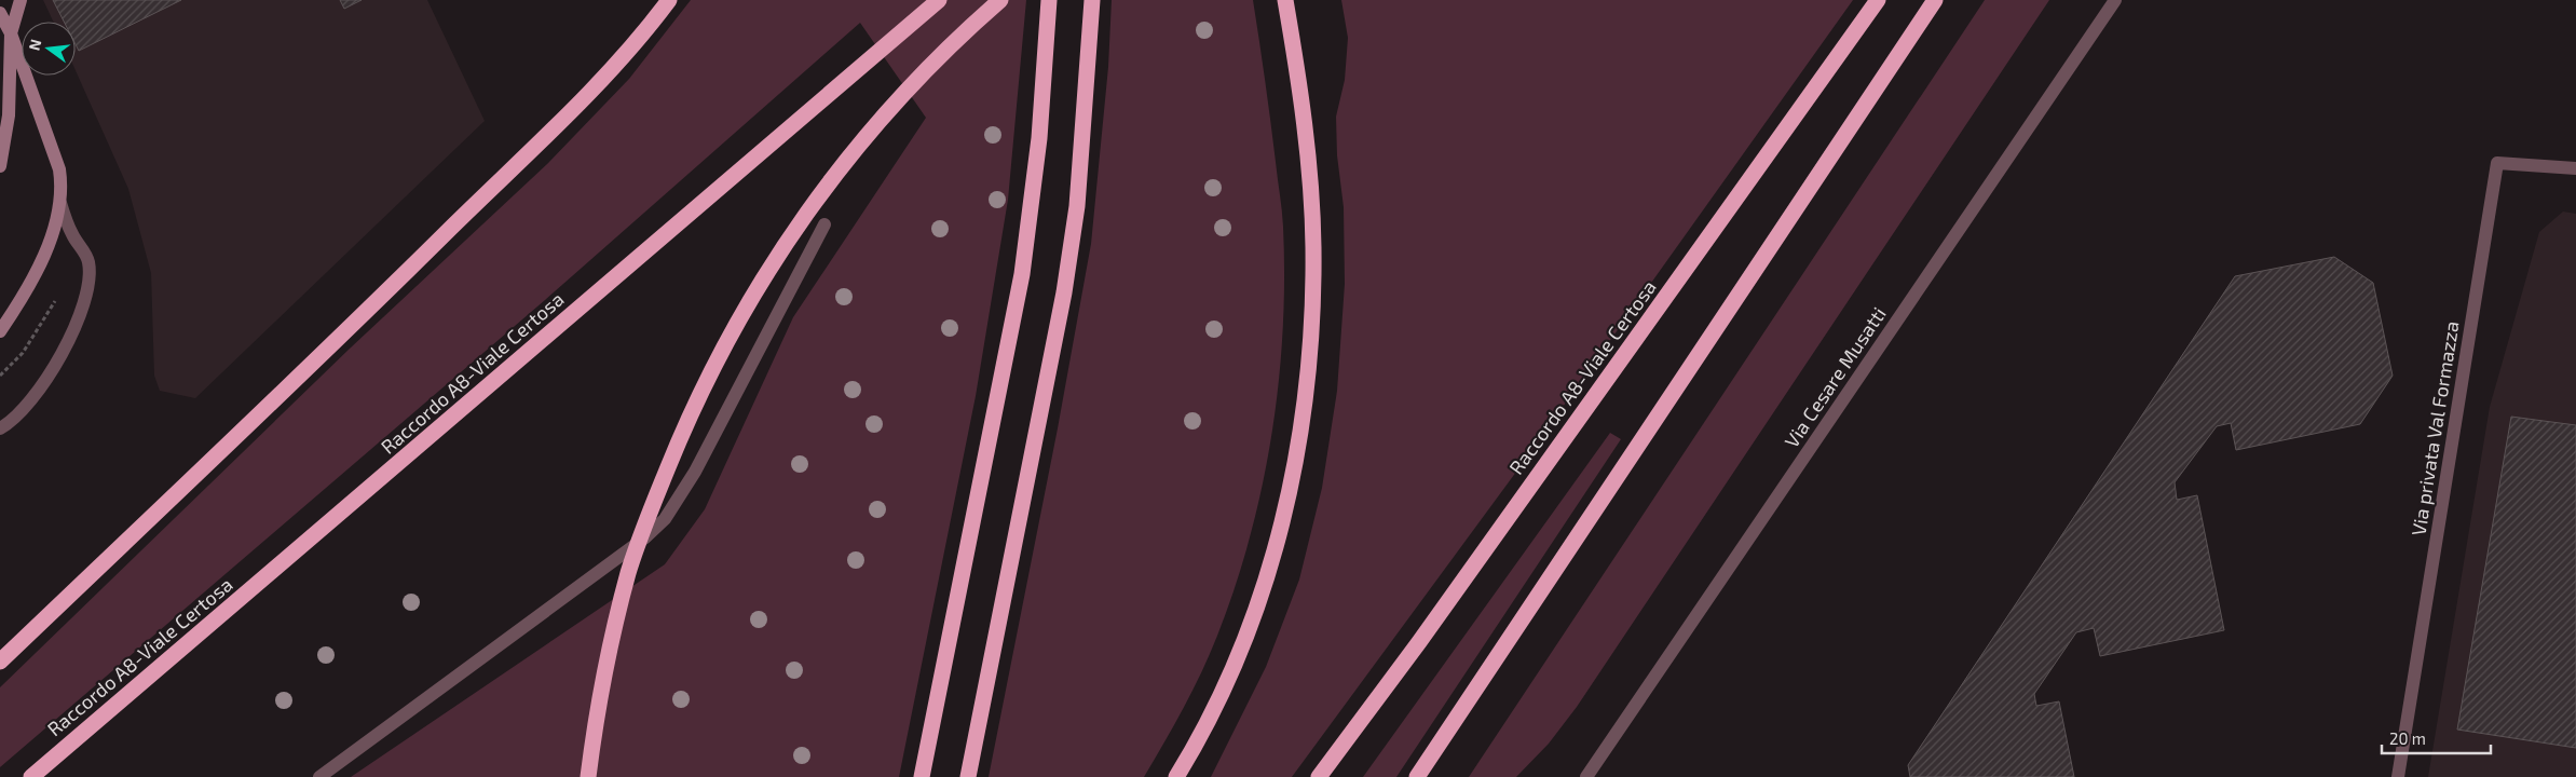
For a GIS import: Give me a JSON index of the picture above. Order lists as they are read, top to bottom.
{
  "streets": {
    "highway": ["Raccordo A8-Viale Certosa"],
    "street": ["Via Cesare Musatti", "Via privata Val Formazza"]
  },
  "scale_bar": "20 m",
  "north": "left"
}
